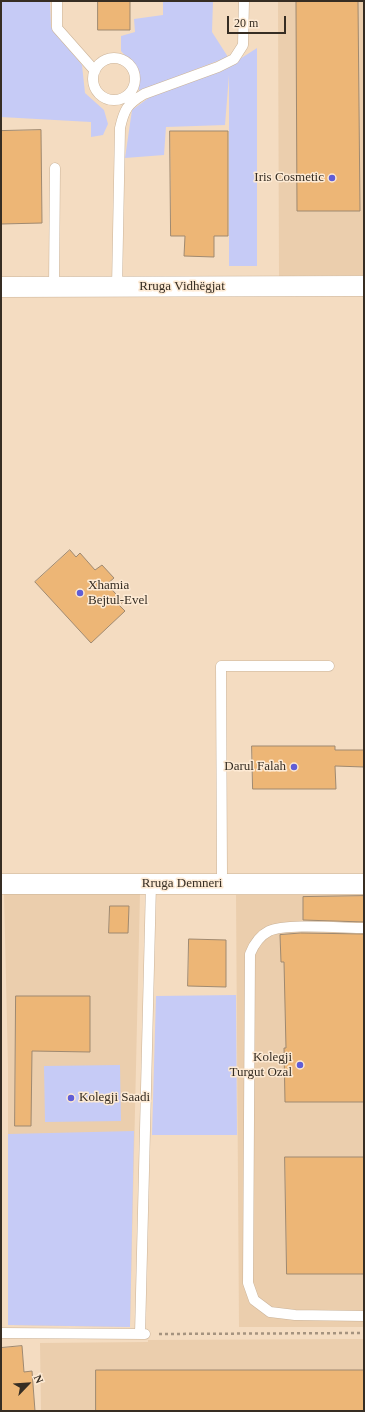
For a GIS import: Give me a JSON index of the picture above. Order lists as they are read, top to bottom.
{
  "streets": {
    "street": ["Rruga Vidhëgjat", "Rruga Demneri"]
  },
  "places": [
    "Iris Cosmetic",
    "Xhamia Bejtul-Evel",
    "Darul Falah",
    "Kolegji Turgut Ozal",
    "Kolegji Saadi"
  ],
  "scale_bar": "20 m",
  "north": "top right"
}
